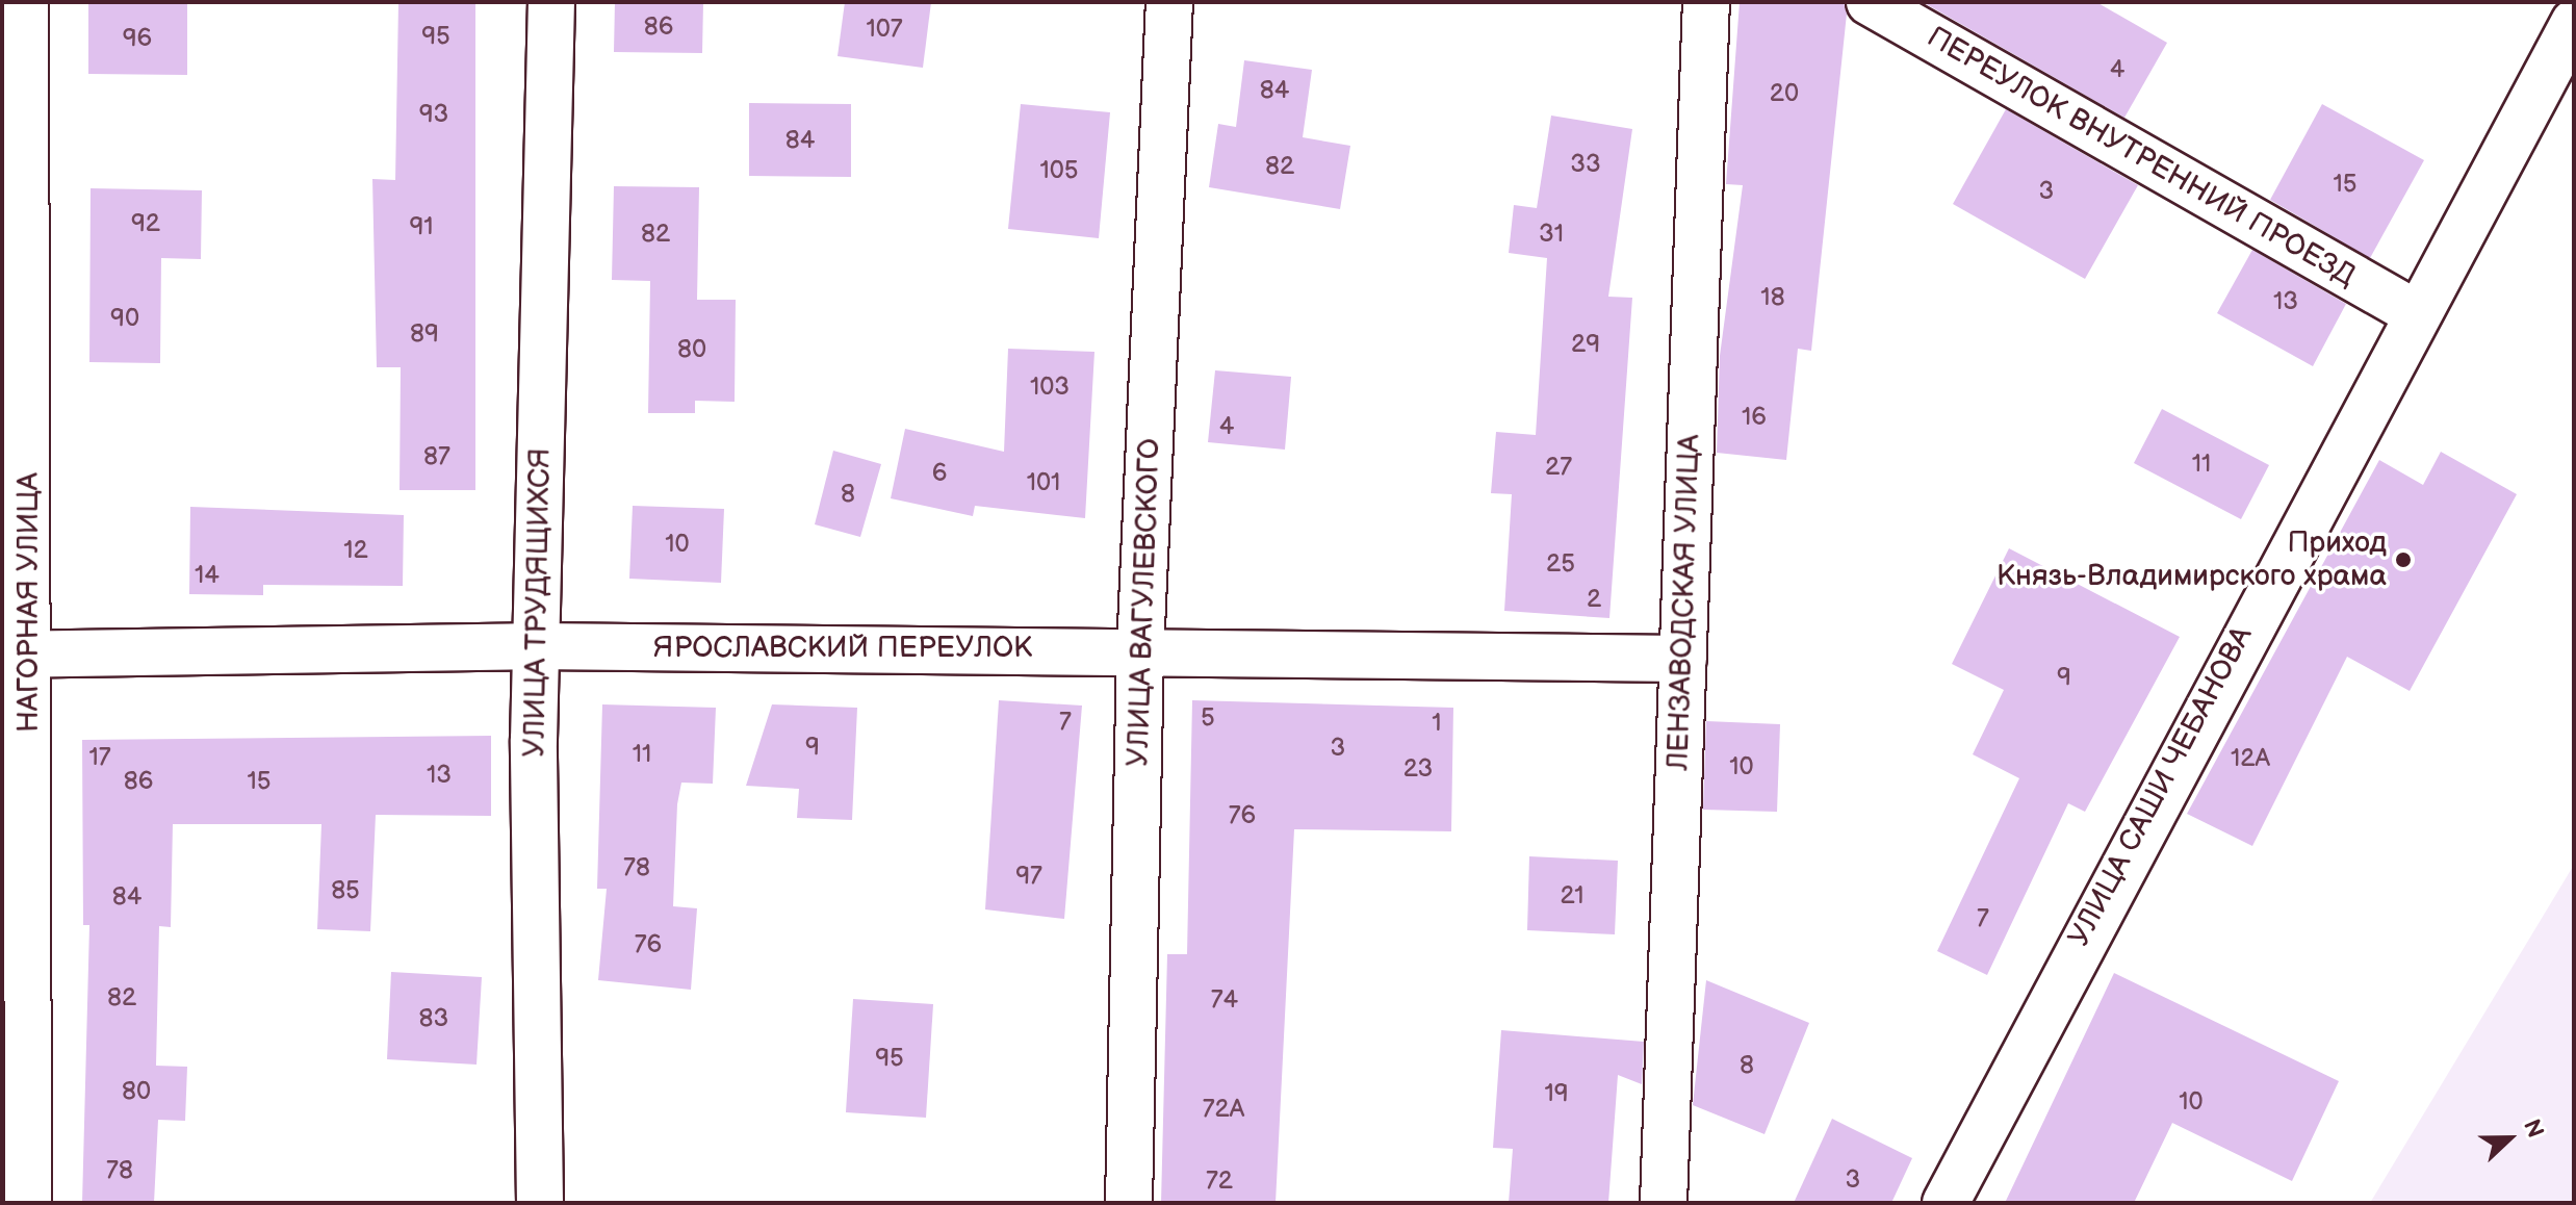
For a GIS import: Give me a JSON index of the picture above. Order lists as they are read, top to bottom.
{
  "streets": {
    "street": [
      "ПЕРЕУЛОК ВНУТРЕННИЙ ПРОЕЗД",
      "НАГОРНАЯ УЛИЦА",
      "УЛИЦА ТРУДЯЩИХСЯ",
      "УЛИЦА ВАГУЛЕВСКОГО",
      "ЛЕНЗАВОДСКАЯ УЛИЦА",
      "ЯРОСЛАВСКИЙ ПЕРЕУЛОК",
      "УЛИЦА САШИ ЧЕБАНОВА"
    ]
  },
  "crossings": [
    ["ПЕРЕУЛОК ВНУТРЕННИЙ ПРОЕЗД", "УЛИЦА САШИ ЧЕБАНОВА"],
    ["НАГОРНАЯ УЛИЦА", "ЯРОСЛАВСКИЙ ПЕРЕУЛОК"],
    ["УЛИЦА ТРУДЯЩИХСЯ", "ЯРОСЛАВСКИЙ ПЕРЕУЛОК"],
    ["УЛИЦА ВАГУЛЕВСКОГО", "ЯРОСЛАВСКИЙ ПЕРЕУЛОК"],
    ["ЛЕНЗАВОДСКАЯ УЛИЦА", "ЯРОСЛАВСКИЙ ПЕРЕУЛОК"]
  ],
  "places": ["Приход Князь-Владимирского храма"],
  "house_numbers": [
    "86",
    "107",
    "95",
    "96",
    "4",
    "84",
    "20",
    "93",
    "84",
    "33",
    "82",
    "105",
    "15",
    "3",
    "92",
    "91",
    "82",
    "31",
    "18",
    "13",
    "90",
    "89",
    "29",
    "80",
    "103",
    "16",
    "4",
    "87",
    "11",
    "27",
    "6",
    "101",
    "8",
    "10",
    "12",
    "25",
    "14",
    "2",
    "9",
    "5",
    "7",
    "1",
    "9",
    "3",
    "11",
    "17",
    "12А",
    "10",
    "23",
    "13",
    "86",
    "15",
    "76",
    "78",
    "97",
    "85",
    "21",
    "84",
    "7",
    "76",
    "82",
    "74",
    "83",
    "95",
    "8",
    "80",
    "19",
    "10",
    "72А",
    "78",
    "3",
    "72"
  ],
  "north": "right"
}
